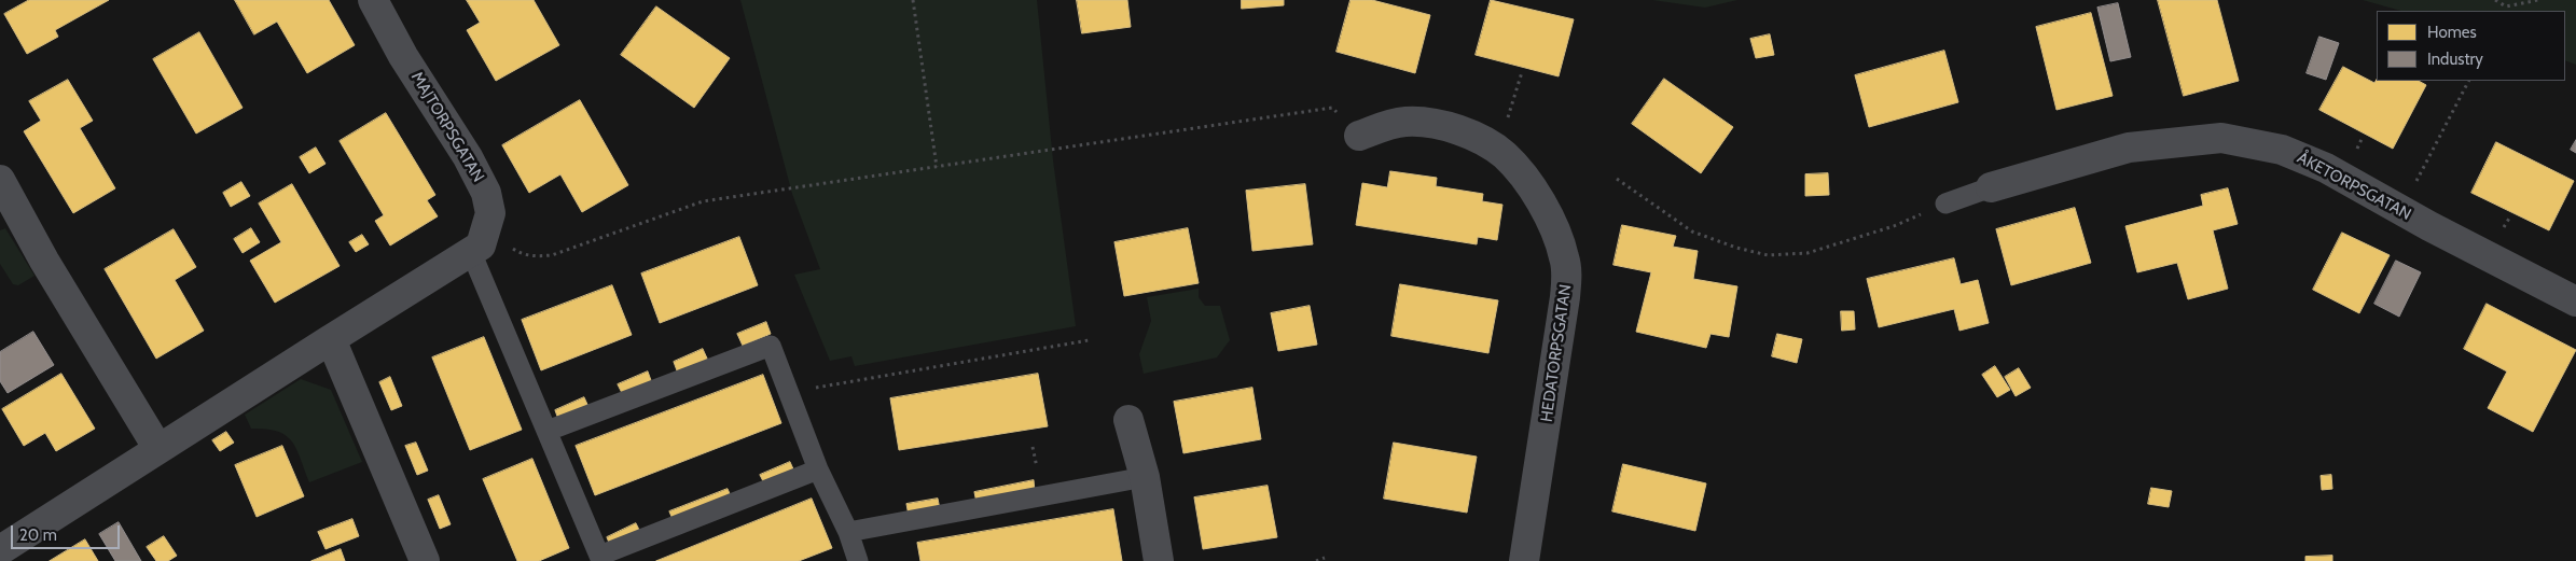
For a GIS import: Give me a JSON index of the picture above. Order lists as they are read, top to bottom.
{
  "streets": {
    "street": ["MAJTORPSGATAN", "ÅKETORPSGATAN", "HEDATORPSGATAN"]
  },
  "legend": ["Homes", "Industry"],
  "scale_bar": "20 m"
}
